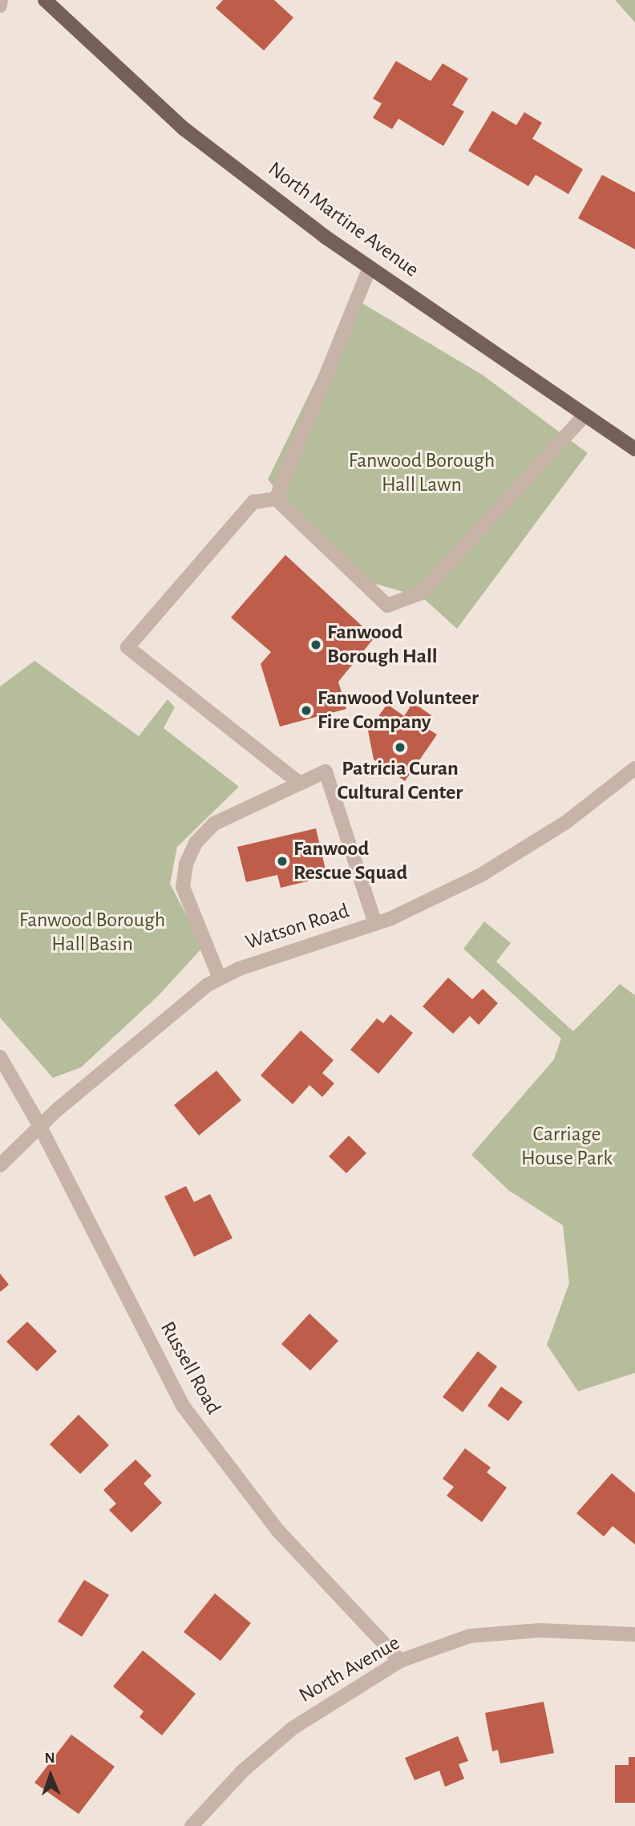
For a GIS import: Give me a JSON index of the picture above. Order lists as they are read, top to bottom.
{
  "streets": {
    "main road": ["North Martine Avenue"],
    "street": ["Watson Road", "Russell Road", "North Avenue"]
  },
  "crossings": [
    ["Watson Road", "Russell Road"],
    ["Russell Road", "North Avenue"]
  ],
  "parks": ["Fanwood Borough Hall Lawn", "Fanwood Borough Hall Basin", "Carriage House Park"],
  "places": [
    "Fanwood Borough Hall",
    "Fanwood Volunteer Fire Company",
    "Patricia Curan Cultural Center",
    "Fanwood Rescue Squad"
  ],
  "north": "top"
}
